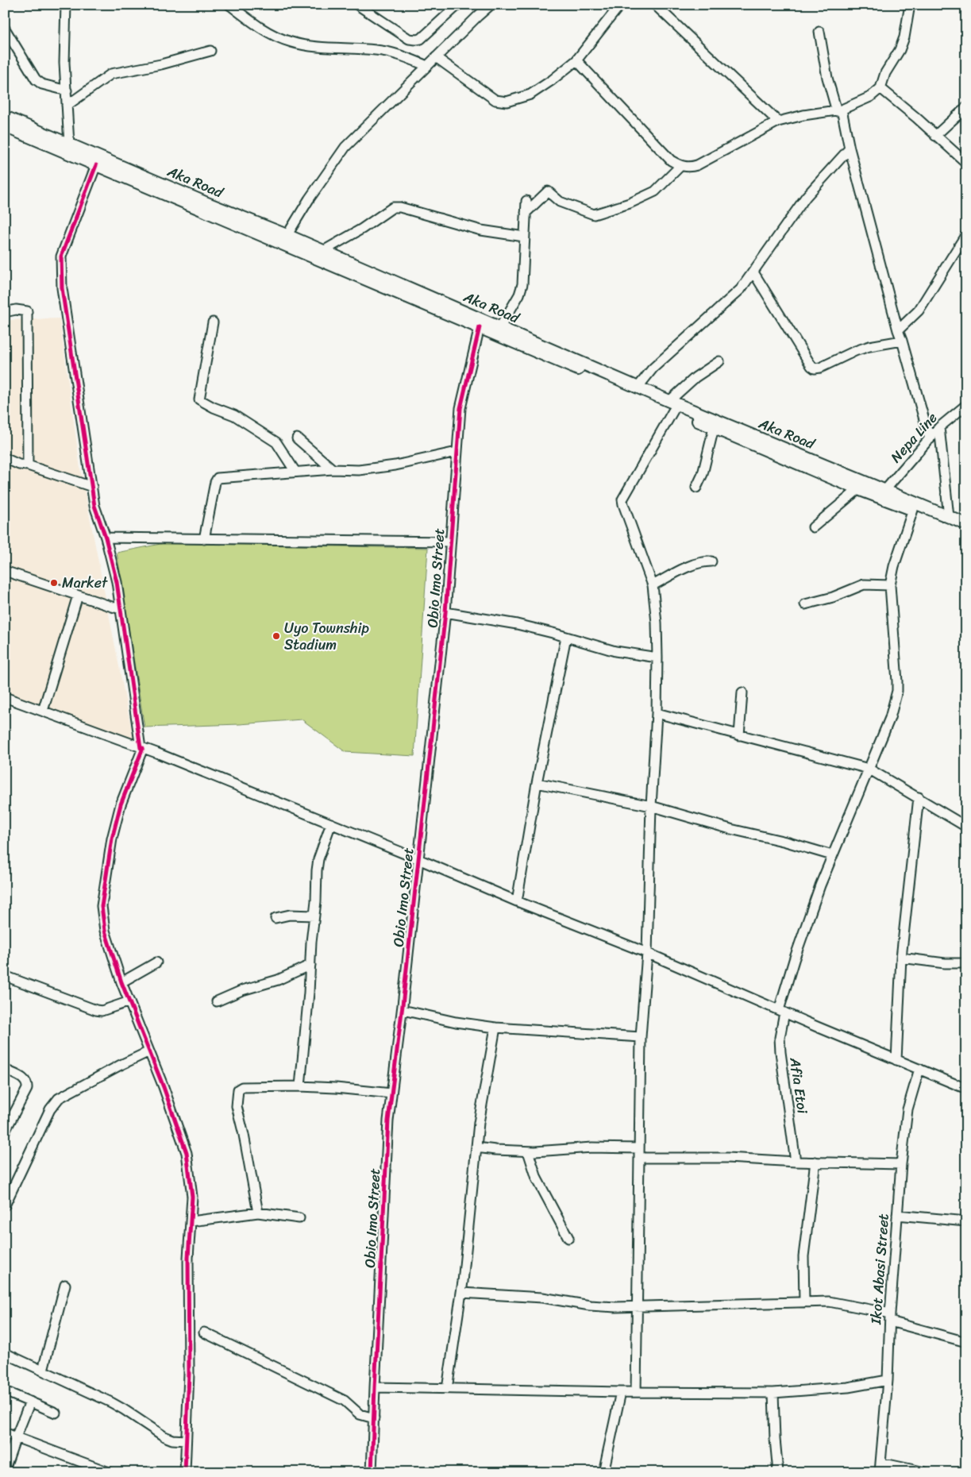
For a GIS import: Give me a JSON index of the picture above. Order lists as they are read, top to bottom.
{
  "streets": {
    "main road": ["Aka Road"],
    "street": [
      "Nepa Line",
      "Obio Imo Street",
      "Afia Etoi",
      "Ikot Abasi Street"
    ]
  },
  "crossings": [
    ["Aka Road", "Nepa Line"],
    ["Aka Road", "Obio Imo Street"],
    ["Aka Road", "Afia Etoi"]
  ],
  "places": ["Market", "Uyo Township Stadium"]
}
